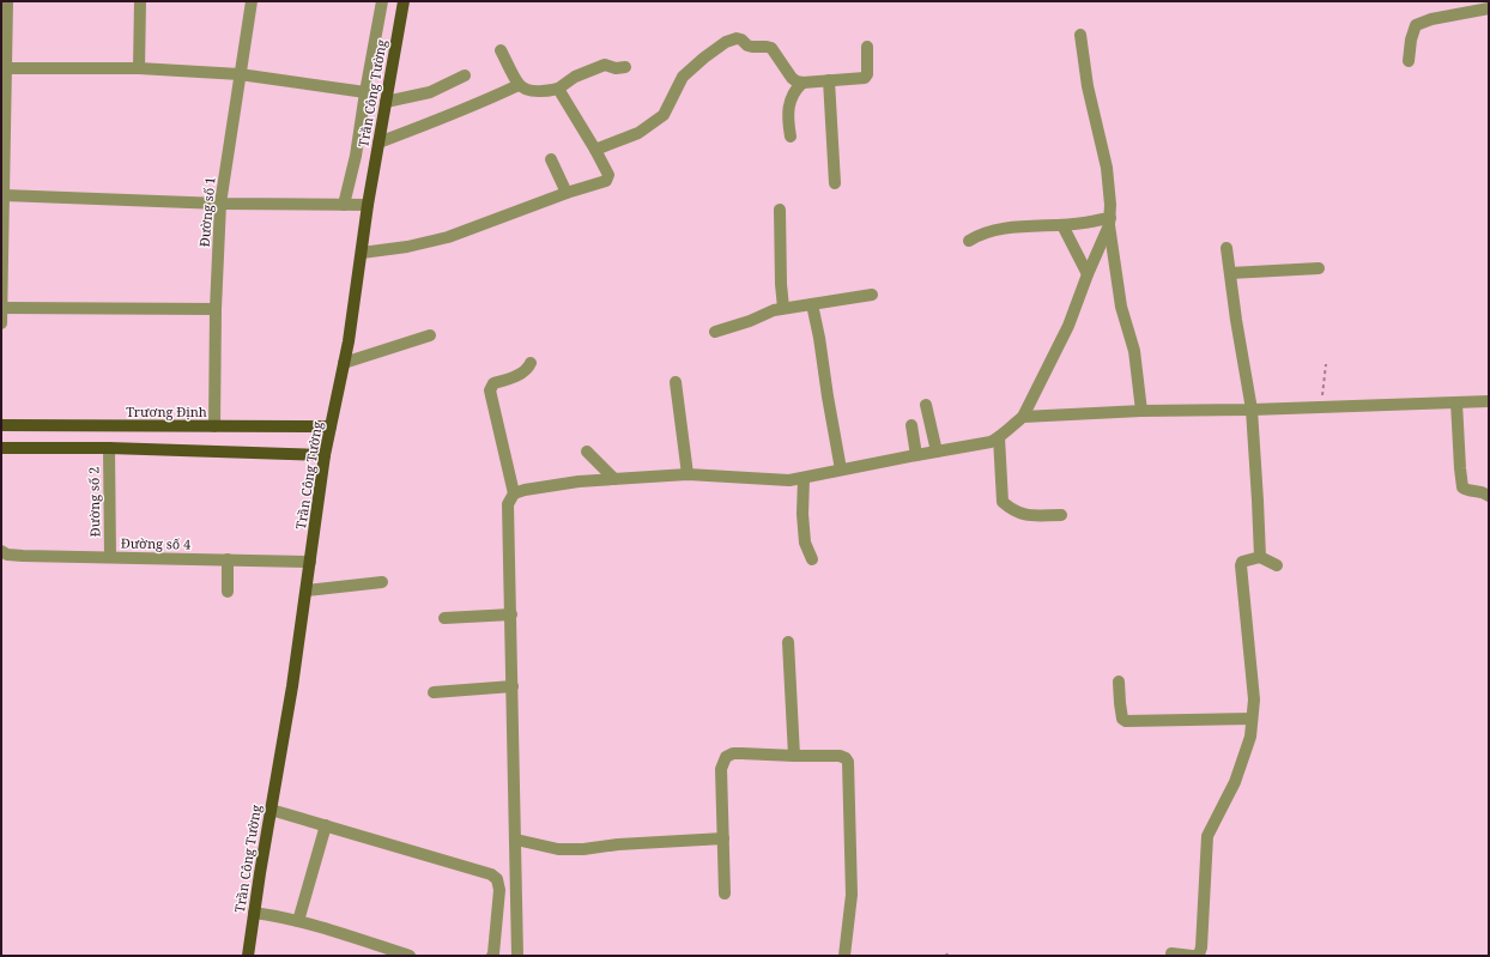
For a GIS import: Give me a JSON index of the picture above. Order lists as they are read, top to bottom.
{
  "streets": {
    "main road": ["Trần Công Tường", "Trương Định"],
    "street": ["Đường số 1", "Đường số 2", "Đường số 4"]
  },
  "crossings": [
    ["Trần Công Tường", "Trương Định"],
    ["Trần Công Tường", "Đường số 4"],
    ["Đường số 1", "Trương Định"],
    ["Đường số 2", "Đường số 4"]
  ]
}
